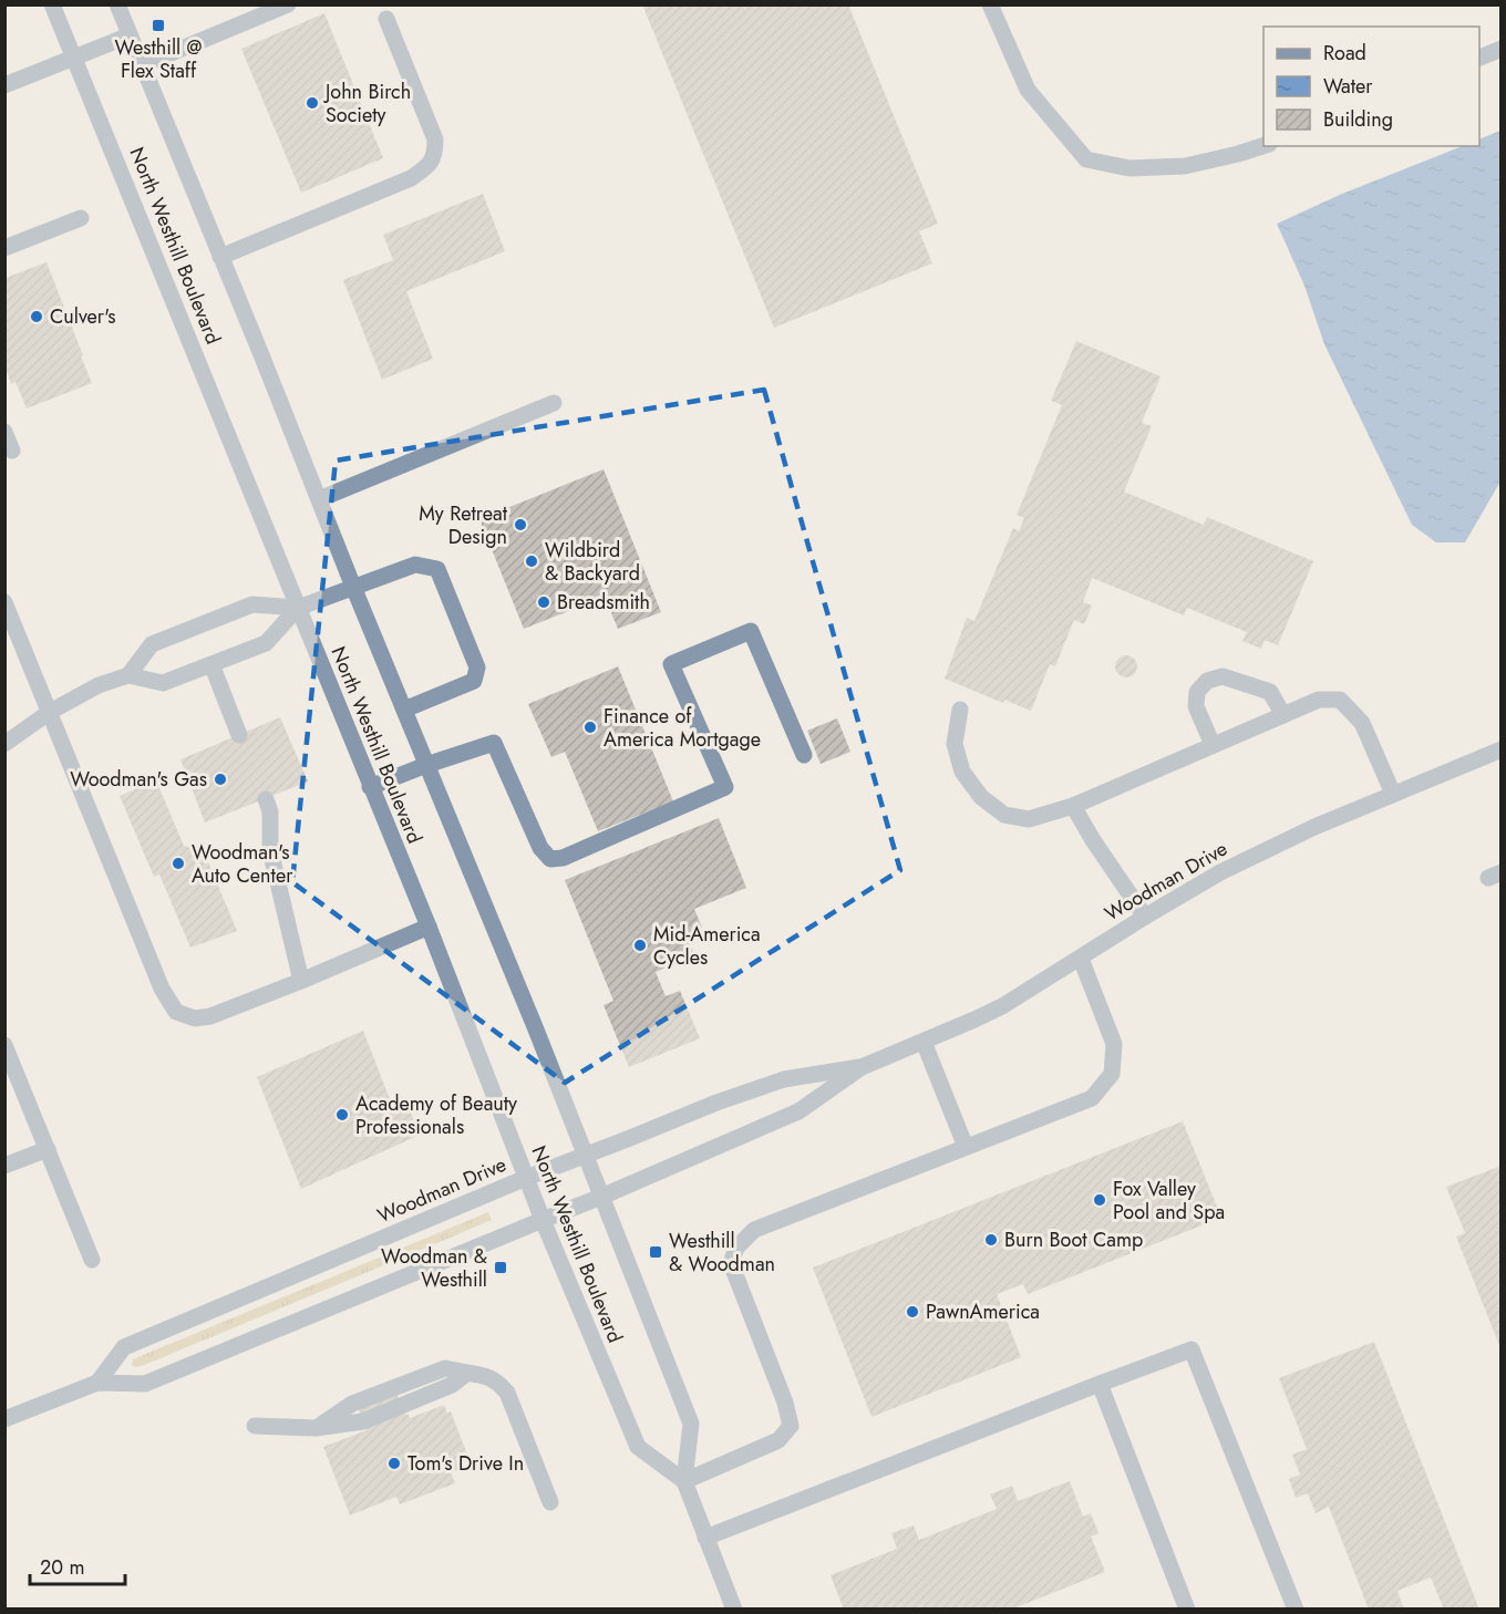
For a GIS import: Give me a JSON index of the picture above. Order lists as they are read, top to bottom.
{
  "streets": {
    "street": ["North Westhill Boulevard", "Woodman Drive"]
  },
  "crossings": [
    ["North Westhill Boulevard", "Woodman Drive"]
  ],
  "places": {
    "transit": ["Westhill @ Flex Staff", "Westhill & Woodman", "Woodman & Westhill"],
    "other": [
      "John Birch Society",
      "Culver's",
      "My Retreat Design",
      "Wildbird & Backyard",
      "Breadsmith",
      "Finance of America Mortgage",
      "Woodman's Gas",
      "Woodman's Auto Center",
      "Mid-America Cycles",
      "Academy of Beauty Professionals",
      "Fox Valley Pool and Spa",
      "Burn Boot Camp",
      "PawnAmerica",
      "Tom's Drive In"
    ]
  },
  "legend": ["Road", "Water", "Building"],
  "scale_bar": "20 m"
}
